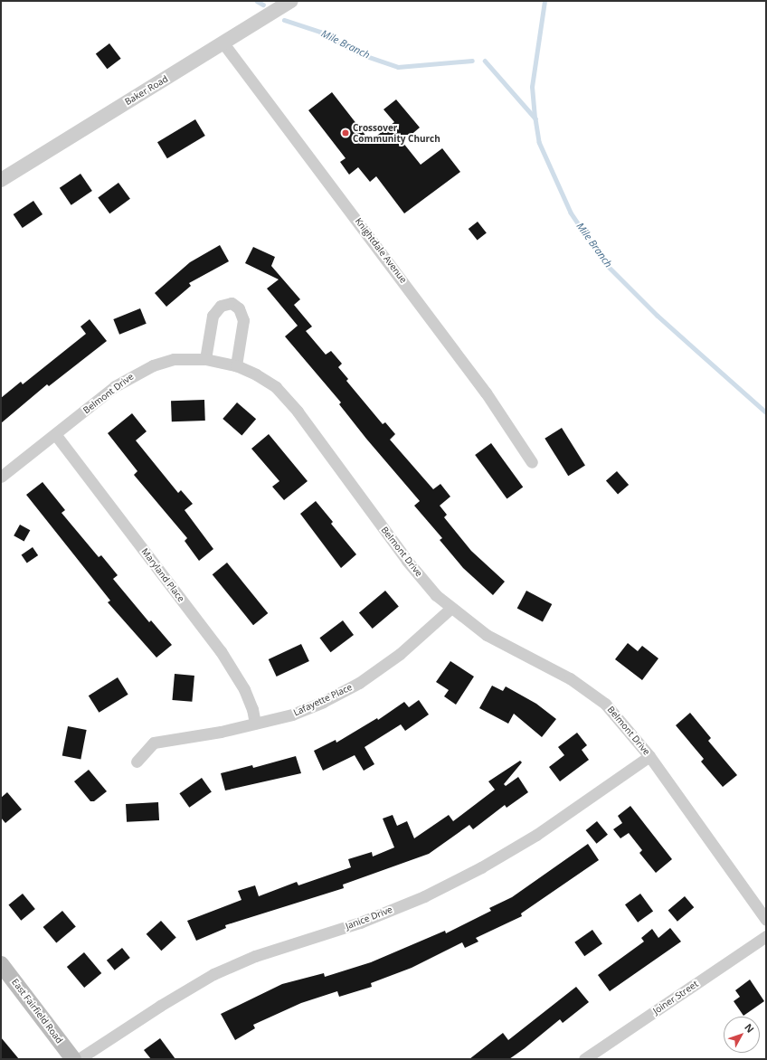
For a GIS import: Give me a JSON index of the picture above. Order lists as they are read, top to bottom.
{
  "streets": {
    "main road": ["East Fairfield Road"],
    "street": [
      "Baker Road",
      "Knightdale Avenue",
      "Belmont Drive",
      "Maryland Place",
      "Lafayette Place",
      "Janice Drive",
      "Joiner Street"
    ]
  },
  "crossings": [
    ["Baker Road", "Knightdale Avenue"],
    ["Belmont Drive", "Maryland Place"],
    ["Belmont Drive", "Lafayette Place"],
    ["Belmont Drive", "Janice Drive"],
    ["Maryland Place", "Lafayette Place"]
  ],
  "water": ["Mile Branch"],
  "places": ["Crossover Community Church"],
  "north": "top right"
}
